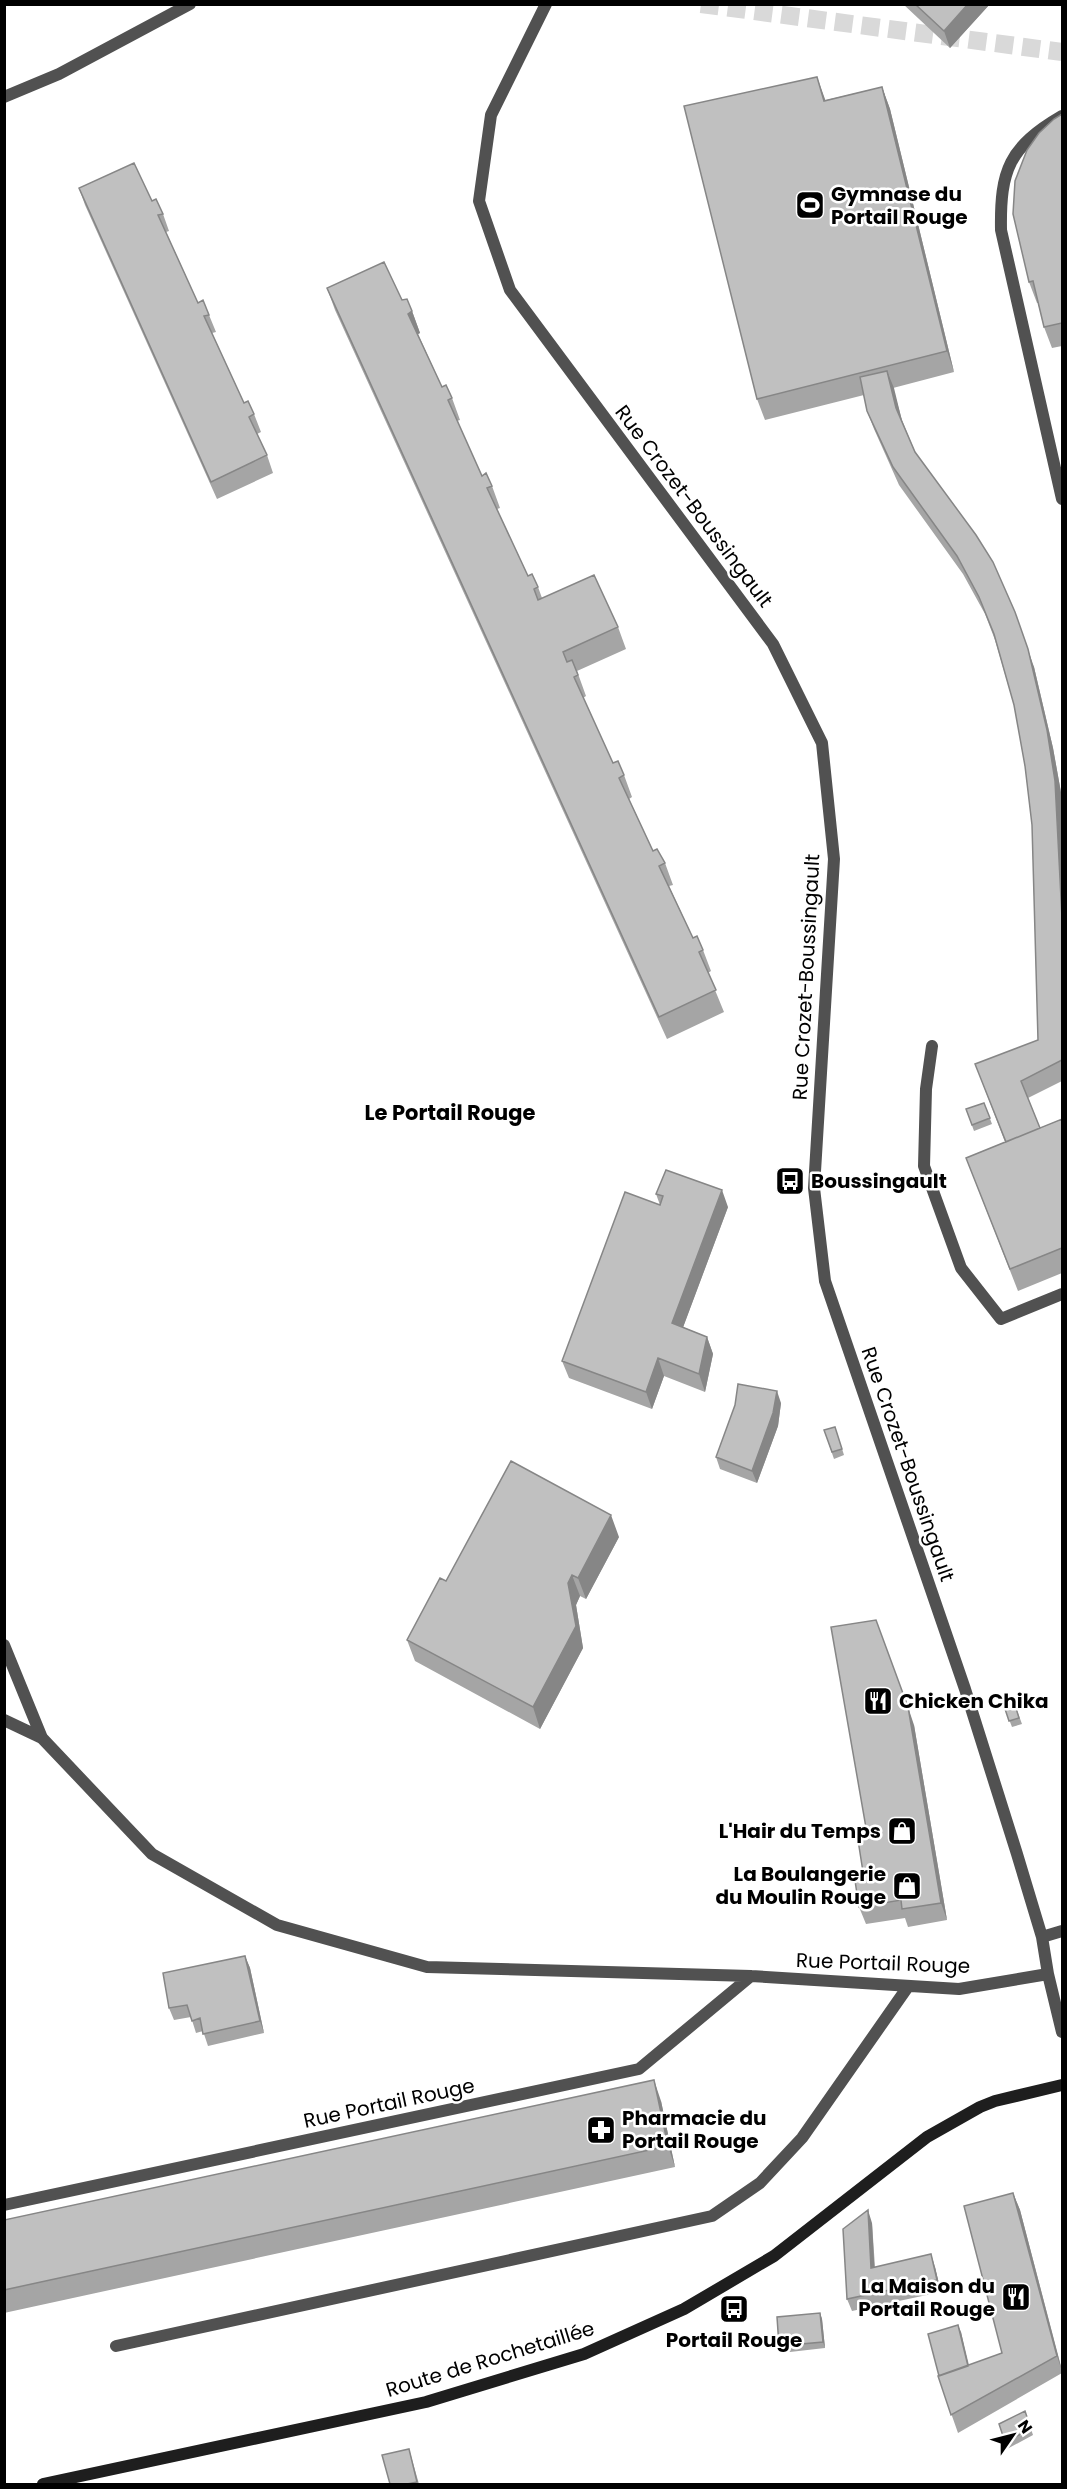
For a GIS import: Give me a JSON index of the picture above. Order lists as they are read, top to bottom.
{
  "streets": {
    "main road": ["Route de Rochetaillée"],
    "street": ["Rue Crozet-Boussingault", "Rue Portail Rouge"]
  },
  "crossings": [
    ["Rue Crozet-Boussingault", "Rue Portail Rouge"]
  ],
  "districts": ["Le Portail Rouge"],
  "places": {
    "sports": ["Gymnase du Portail Rouge"],
    "bus stop": ["Boussingault", "Portail Rouge"],
    "restaurant": ["Chicken Chika", "La Maison du Portail Rouge"],
    "shop": ["L'Hair du Temps", "La Boulangerie du Moulin Rouge"],
    "pharmacy": ["Pharmacie du Portail Rouge"]
  },
  "north": "top right"
}
